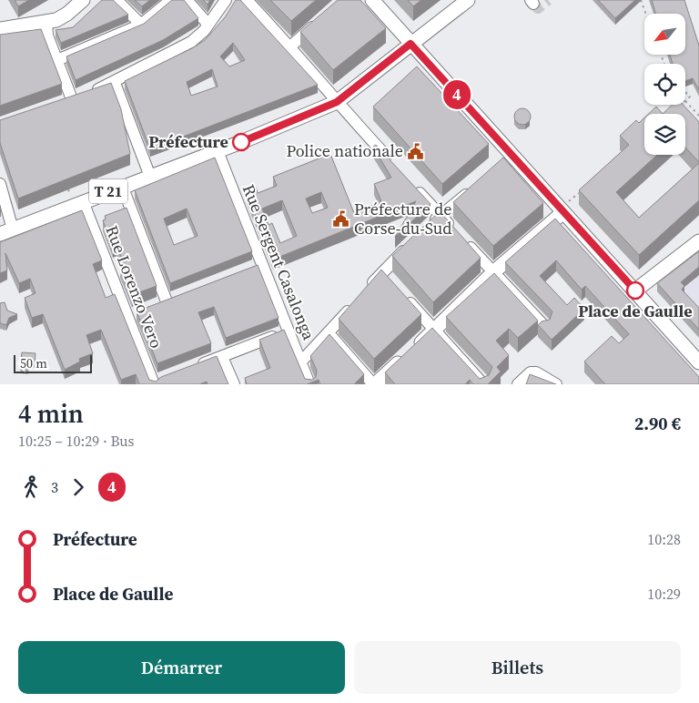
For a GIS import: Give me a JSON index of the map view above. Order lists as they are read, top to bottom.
{
  "streets": {
    "main road": ["T 21"],
    "street": ["Rue Sergent Casalonga", "Rue Lorenzo Vero"]
  },
  "crossings": [
    ["T 21", "Rue Sergent Casalonga"],
    ["T 21", "Rue Lorenzo Vero"]
  ],
  "places": {
    "other": ["Préfecture", "Place de Gaulle"],
    "public building": ["Police nationale", "Préfecture de Corse-du-Sud"]
  },
  "lines": ["bus line 4"],
  "scale_bar": "50 m",
  "north": "bottom left",
  "page": {
    "on_map": "4",
    "scale": "50 m",
    "heading": ["4 min", "10:25 – 10:29 · Bus", "2.90 €"],
    "legs": ["3", "4"],
    "list": [
      {
        "name": "Préfecture",
        "value": "10:28"
      },
      {
        "name": "Place de Gaulle",
        "value": "10:29"
      }
    ],
    "buttons": ["Démarrer", "Billets"]
  }
}
